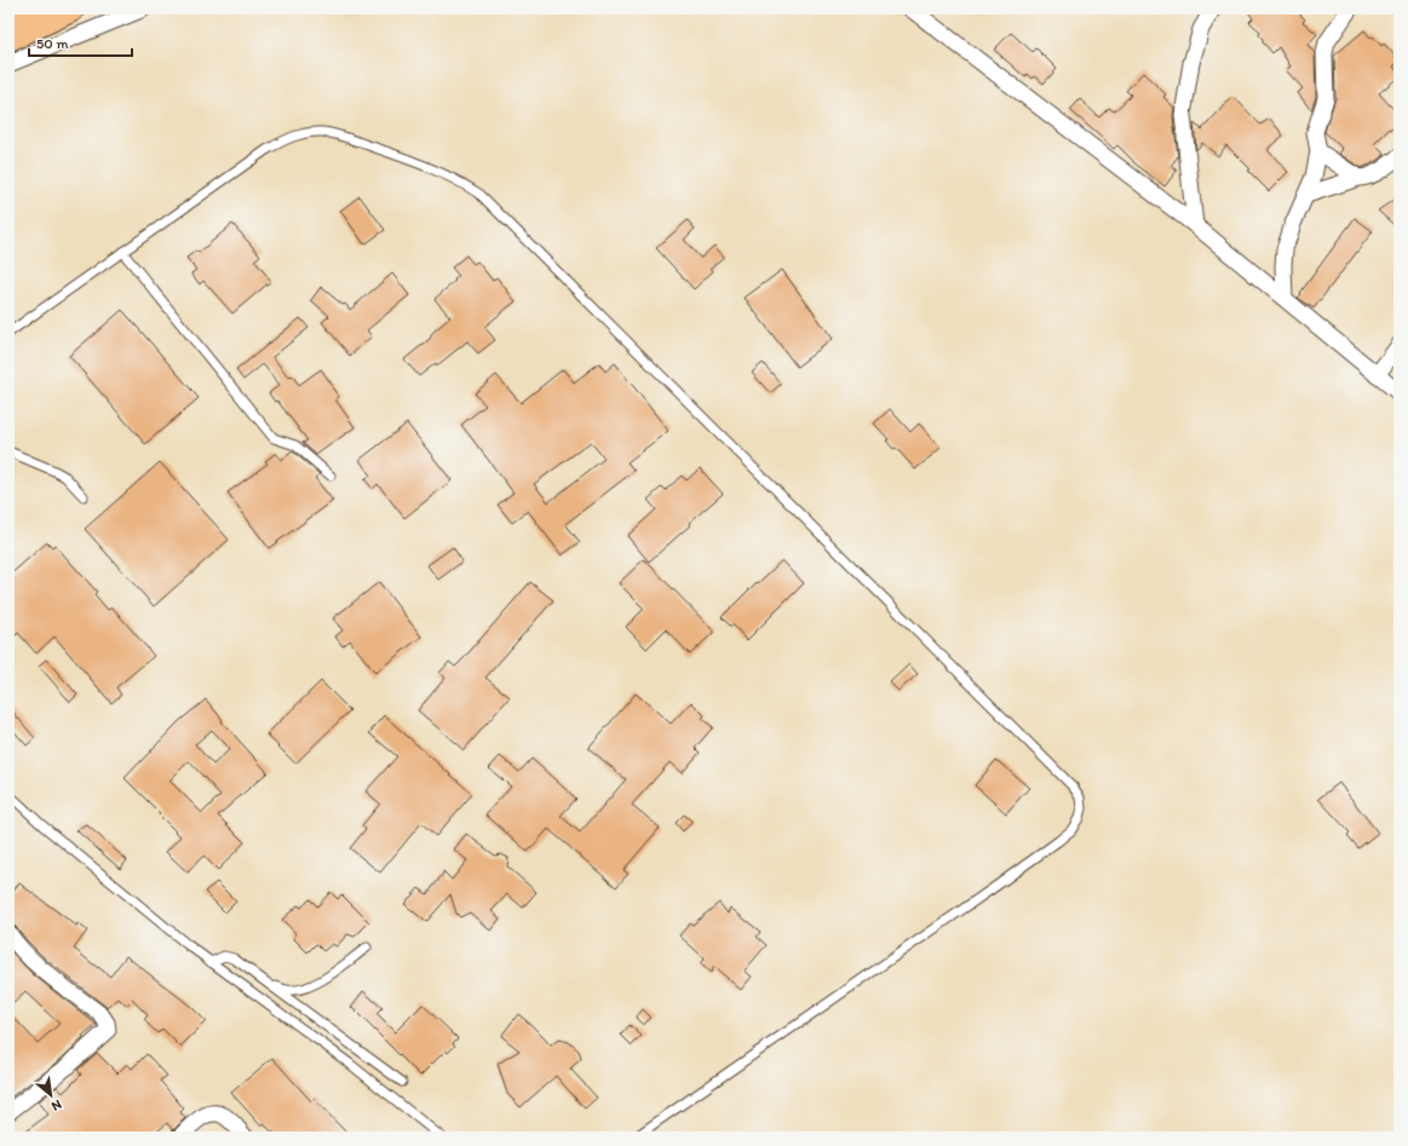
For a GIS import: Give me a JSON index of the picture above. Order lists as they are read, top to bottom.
{
  "scale_bar": "50 m",
  "north": "bottom right"
}
